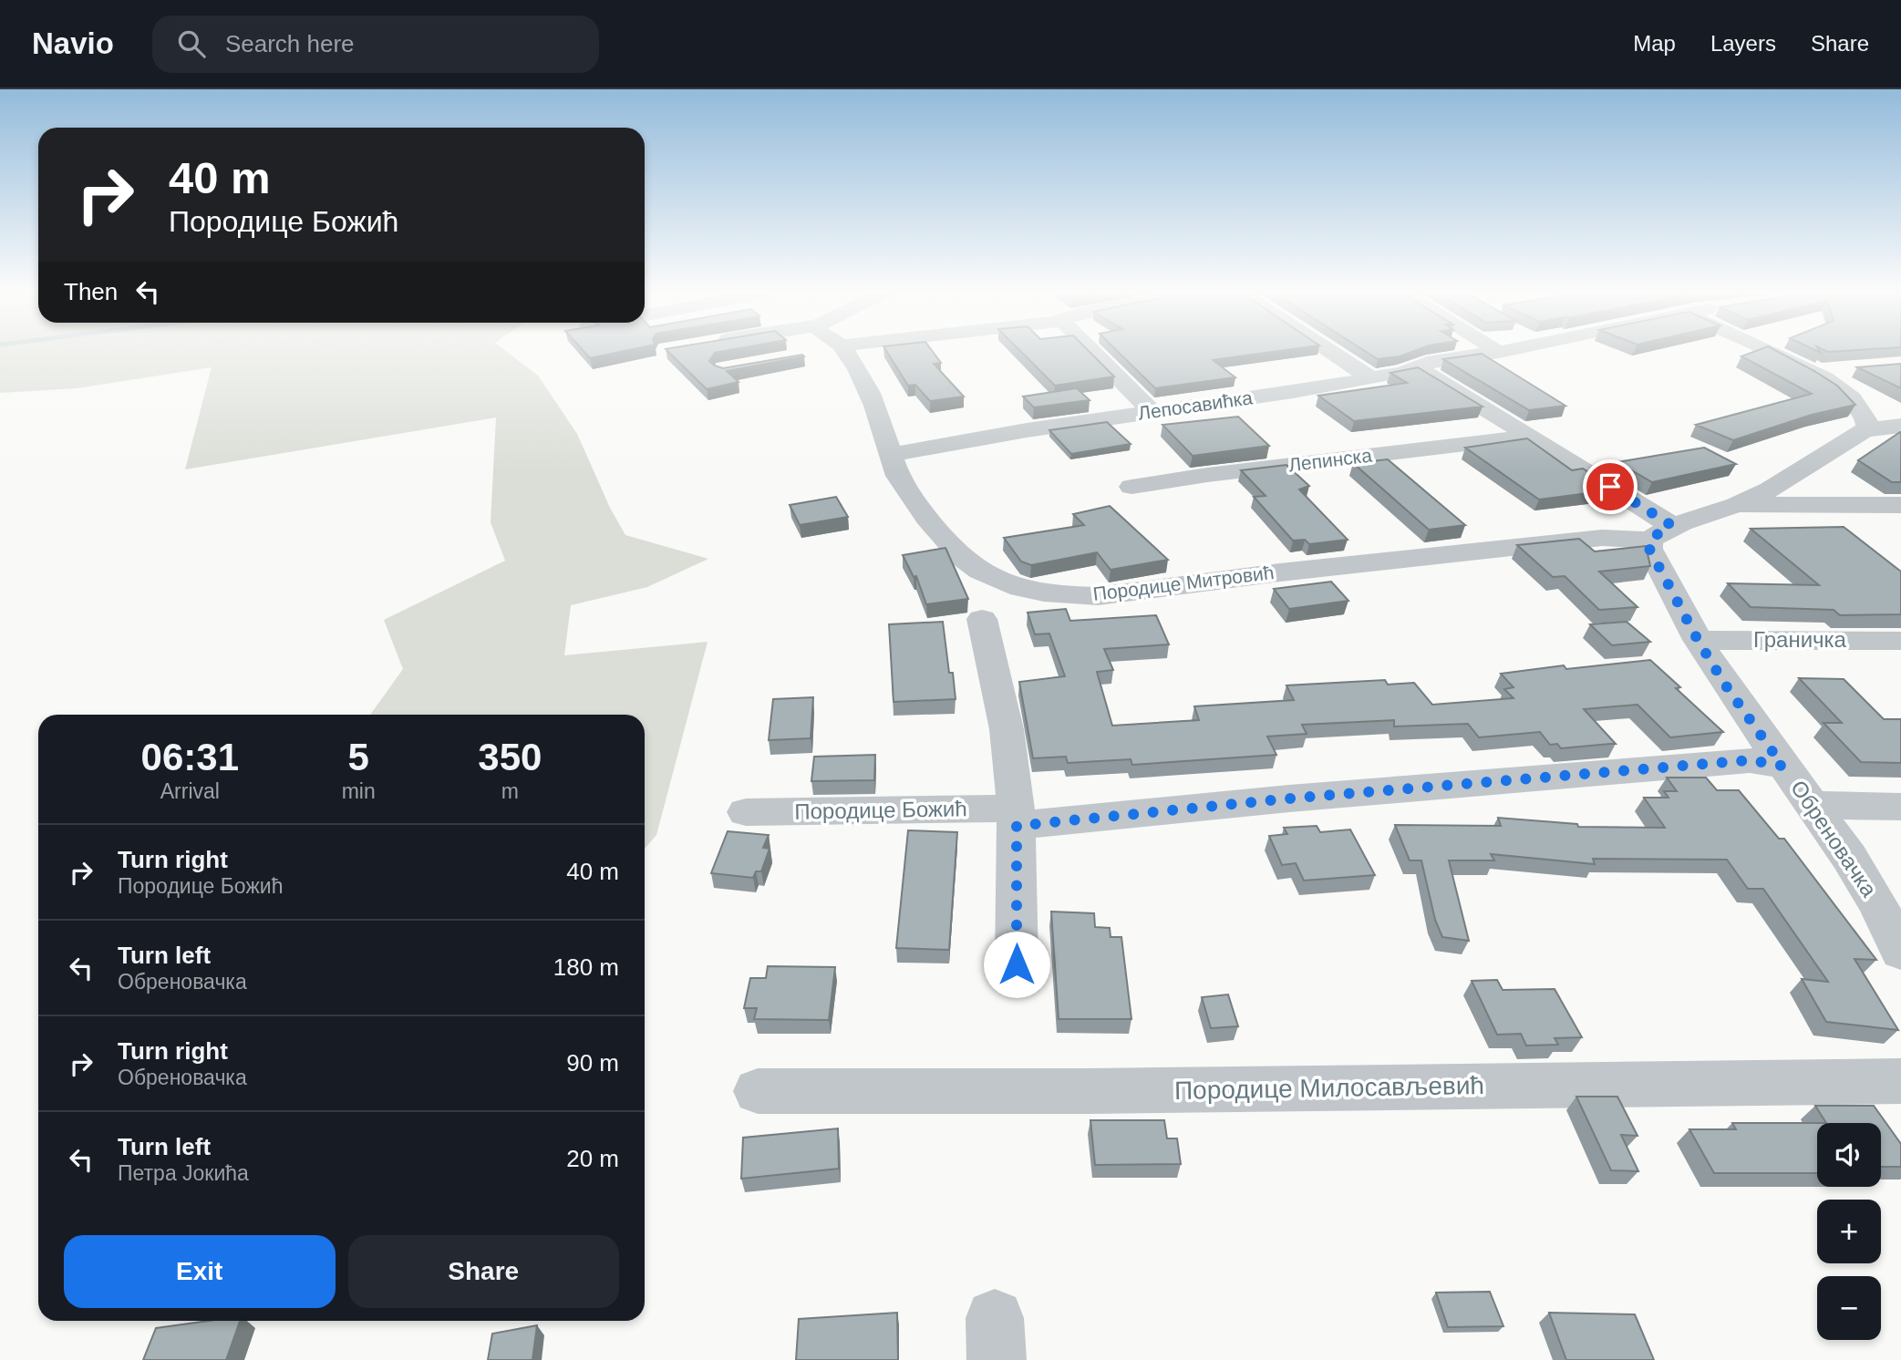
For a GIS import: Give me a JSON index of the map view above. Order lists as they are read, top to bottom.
{
  "streets": {
    "street": [
      "Лепосавићка",
      "Лепинска",
      "Породице Митровић",
      "Граничка",
      "Породице Божић",
      "Обреновачка",
      "Породице Милосављевић"
    ]
  },
  "crossings": [
    ["Лепосавићка", "Породице Митровић"],
    ["Породице Митровић", "Обреновачка"],
    ["Граничка", "Обреновачка"],
    ["Породице Божић", "Обреновачка"]
  ],
  "page": {
    "header": "Navio",
    "search": "Search here",
    "nav": ["Map", "Layers", "Share"],
    "turn": ["40 m", "Породице Божић"],
    "then": "Then",
    "eta": [
      "06:31",
      "Arrival",
      "5",
      "min",
      "350",
      "m"
    ],
    "list": [
      {
        "name": "Turn right",
        "note": "Породице Божић",
        "value": "40 m"
      },
      {
        "name": "Turn left",
        "note": "Обреновачка",
        "value": "180 m"
      },
      {
        "name": "Turn right",
        "note": "Обреновачка",
        "value": "90 m"
      },
      {
        "name": "Turn left",
        "note": "Петра Јокића",
        "value": "20 m"
      }
    ],
    "map_buttons": ["+", "−"],
    "buttons": ["Exit", "Share"]
  }
}
